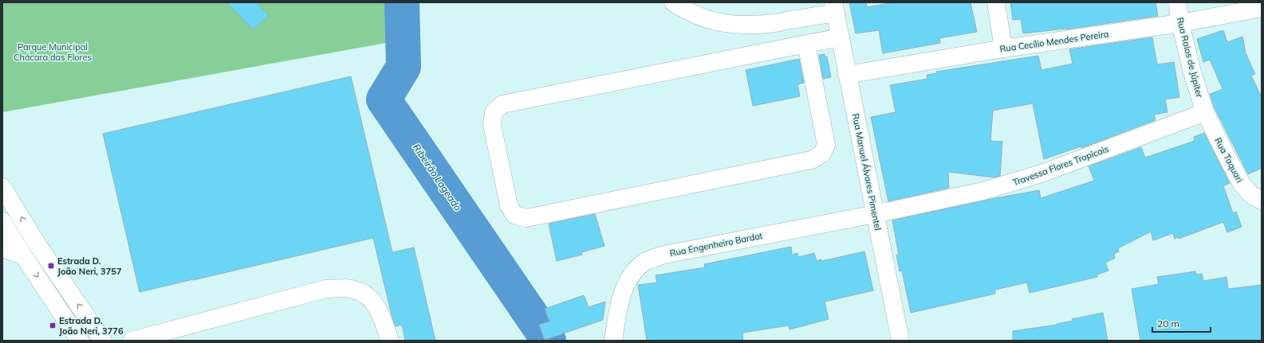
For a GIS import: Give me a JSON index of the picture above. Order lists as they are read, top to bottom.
{
  "streets": {
    "street": [
      "Rua Cecílio Mendes Pereira",
      "Rua Raios de Júpiter",
      "Rua Taquari",
      "Travessa Flores Tropicais",
      "Rua Manuel Álvares Pimentel",
      "Rua Engenheiro Bardot"
    ]
  },
  "crossings": [
    ["Rua Cecílio Mendes Pereira", "Rua Raios de Júpiter"],
    ["Rua Cecílio Mendes Pereira", "Rua Manuel Álvares Pimentel"],
    ["Rua Raios de Júpiter", "Rua Taquari"],
    ["Rua Raios de Júpiter", "Travessa Flores Tropicais"],
    ["Rua Taquari", "Travessa Flores Tropicais"],
    ["Travessa Flores Tropicais", "Rua Manuel Álvares Pimentel"],
    ["Travessa Flores Tropicais", "Rua Engenheiro Bardot"],
    ["Rua Manuel Álvares Pimentel", "Rua Engenheiro Bardot"]
  ],
  "water": ["Ribeirão Lageado"],
  "parks": ["Parque Municipal Chácara das Flores"],
  "places": {
    "transit": ["Estrada D. João Neri, 3757", "Estrada D. João Neri, 3776"]
  },
  "scale_bar": "20 m"
}
